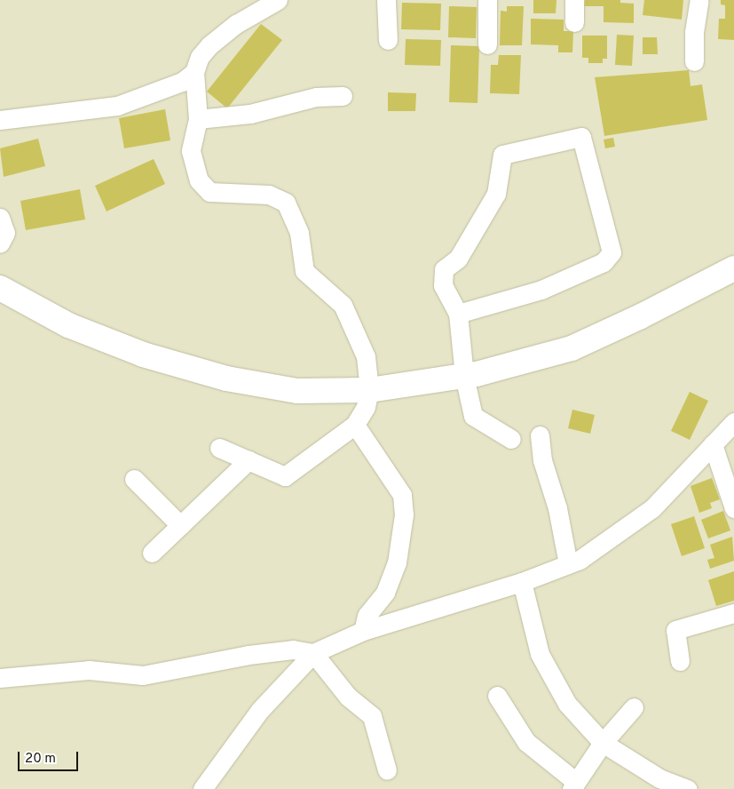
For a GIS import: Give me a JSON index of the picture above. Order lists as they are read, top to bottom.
{
  "scale_bar": "20 m"
}
